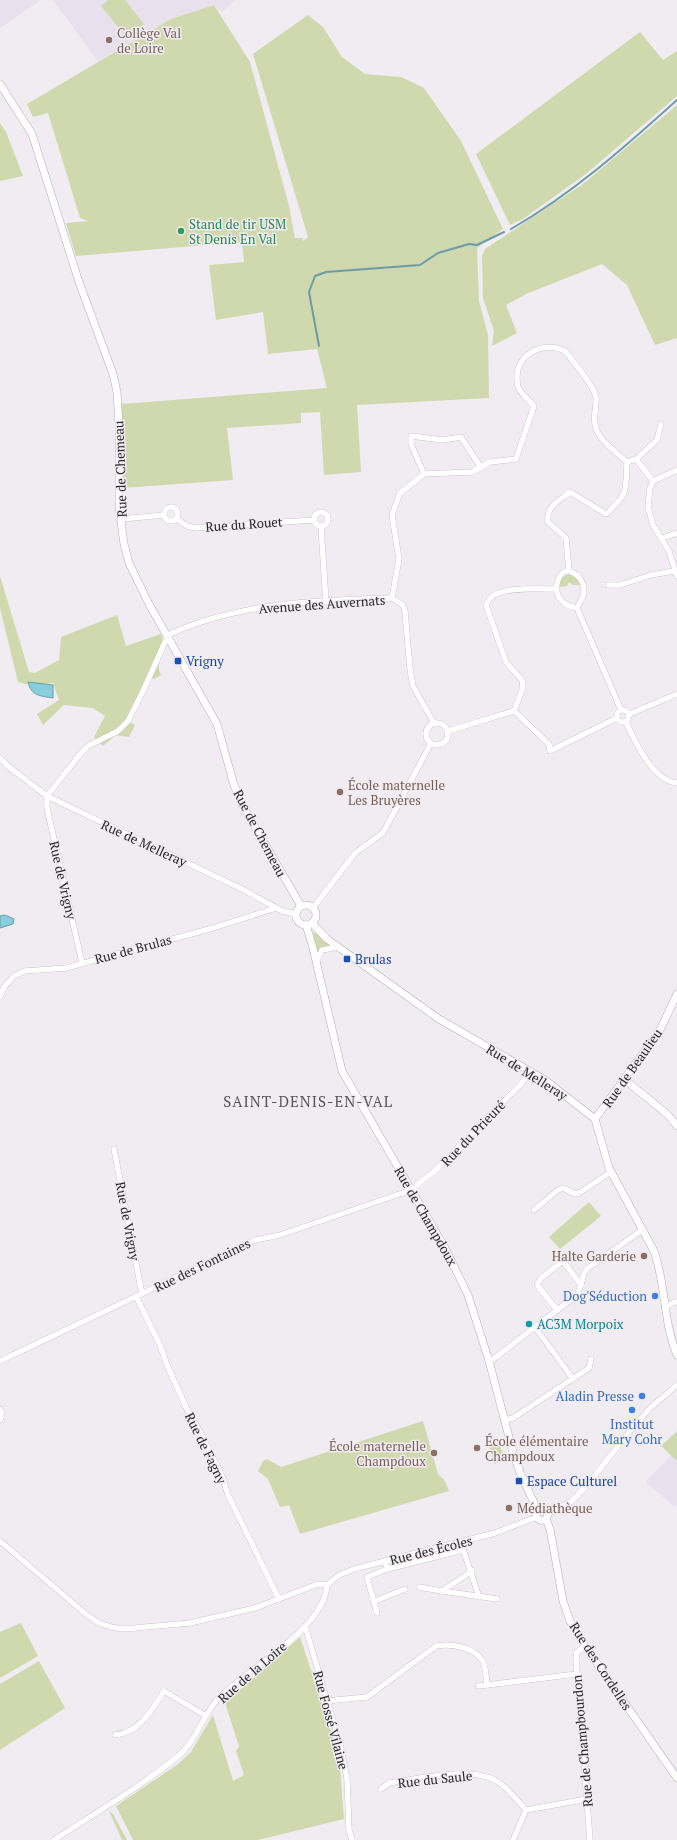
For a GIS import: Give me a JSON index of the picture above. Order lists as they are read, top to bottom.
{
  "streets": {
    "street": [
      "Rue de Chemeau",
      "Rue du Rouet",
      "Avenue des Auvernats",
      "Rue de Melleray",
      "Rue de Vrigny",
      "Rue de Brulas",
      "Rue de Beaulieu",
      "Rue du Prieuré",
      "Rue de Champdoux",
      "Rue des Fontaines",
      "Rue de Fagny",
      "Rue des Écoles",
      "Rue des Cordelles",
      "Rue de la Loire",
      "Rue Fossé Vilaine",
      "Rue de Champbourdon",
      "Rue du Saule"
    ]
  },
  "crossings": [
    ["Rue de Chemeau", "Rue du Rouet"],
    ["Rue de Chemeau", "Avenue des Auvernats"],
    ["Rue de Chemeau", "Rue de Melleray"],
    ["Rue de Chemeau", "Rue de Champdoux"],
    ["Rue du Rouet", "Avenue des Auvernats"],
    ["Rue de Melleray", "Rue de Vrigny"],
    ["Rue de Melleray", "Rue de Brulas"],
    ["Rue de Melleray", "Rue de Beaulieu"],
    ["Rue de Melleray", "Rue du Prieuré"],
    ["Rue de Melleray", "Rue de Champdoux"],
    ["Rue de Vrigny", "Rue de Brulas"],
    ["Rue de Vrigny", "Rue des Fontaines"],
    ["Rue de Vrigny", "Rue de Fagny"],
    ["Rue du Prieuré", "Rue de Champdoux"],
    ["Rue du Prieuré", "Rue des Fontaines"],
    ["Rue de Champdoux", "Rue des Fontaines"],
    ["Rue de Champdoux", "Rue des Écoles"],
    ["Rue des Fontaines", "Rue de Fagny"],
    ["Rue des Écoles", "Rue de la Loire"],
    ["Rue des Cordelles", "Rue de Champbourdon"],
    ["Rue de la Loire", "Rue Fossé Vilaine"]
  ],
  "districts": ["SAINT-DENIS-EN-VAL"],
  "places": {
    "other": [
      "Collège Val de Loire",
      "Stand de tir USM St Denis En Val",
      "École maternelle Les Bruyères",
      "Halte Garderie",
      "Dog'Séduction",
      "AC3M Morpoix",
      "Aladin Presse",
      "Institut Mary Cohr",
      "École élémentaire Champdoux",
      "École maternelle Champdoux",
      "Médiathèque"
    ],
    "transit": ["Vrigny", "Brulas", "Espace Culturel"]
  }
}
